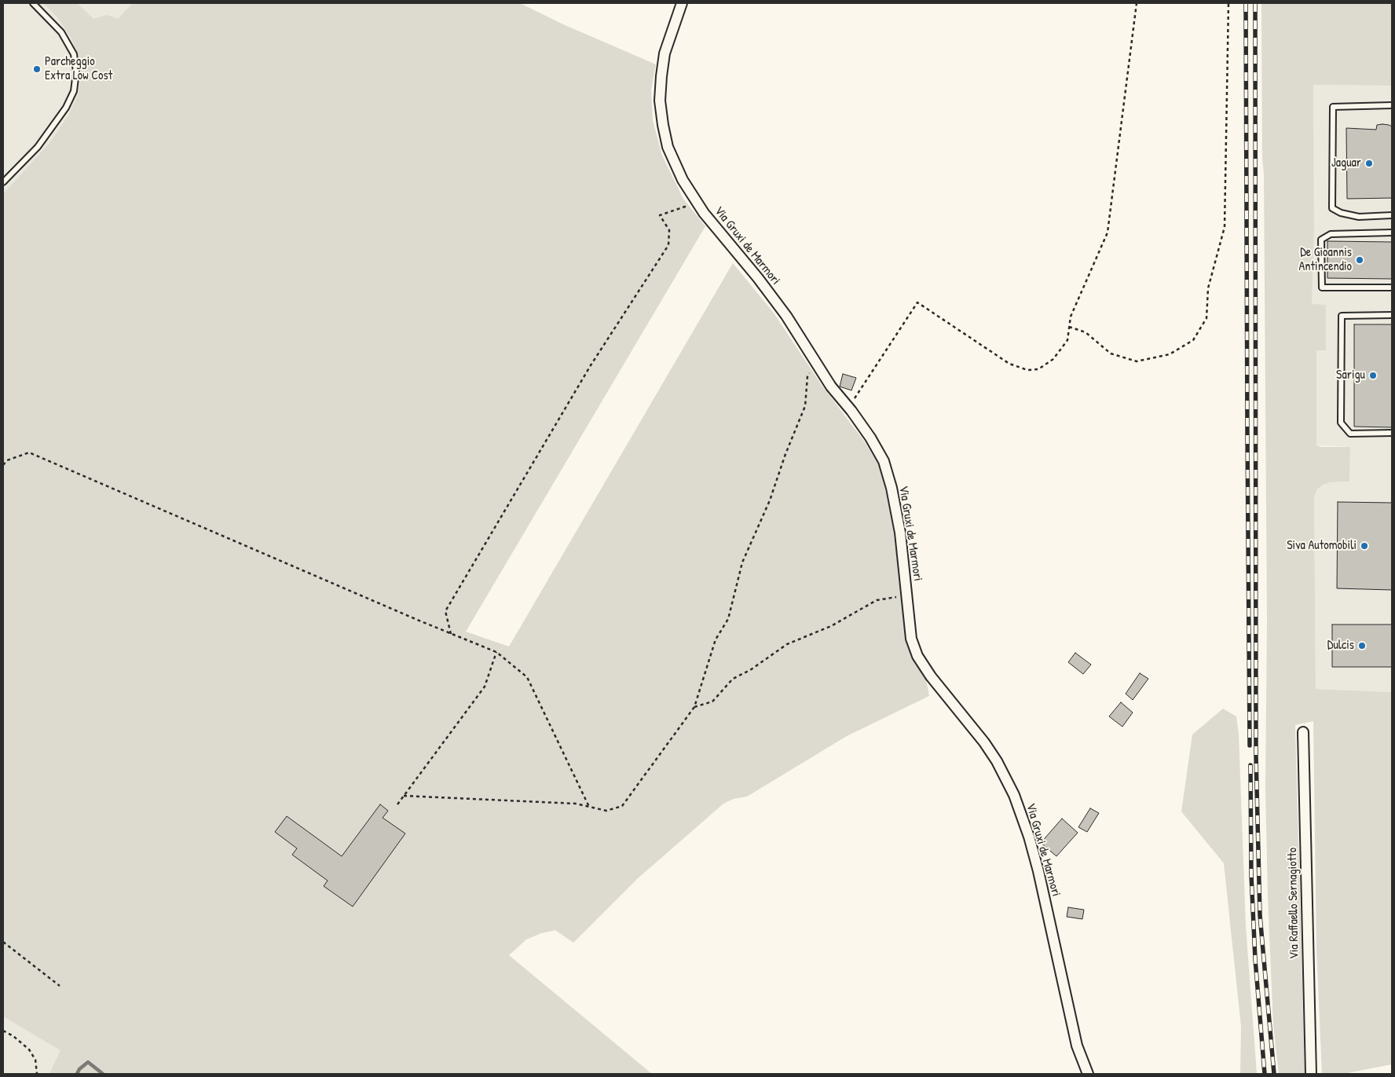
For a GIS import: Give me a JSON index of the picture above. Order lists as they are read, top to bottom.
{
  "streets": {
    "street": ["Via Gruxi de Marmori", "Via Raffaello Sernagiotto"]
  },
  "places": [
    "Parcheggio Extra Low Cost",
    "Jaguar",
    "De Gioannis Antincendio",
    "Sarigu",
    "Siva Automobili",
    "Dulcis"
  ]
}
